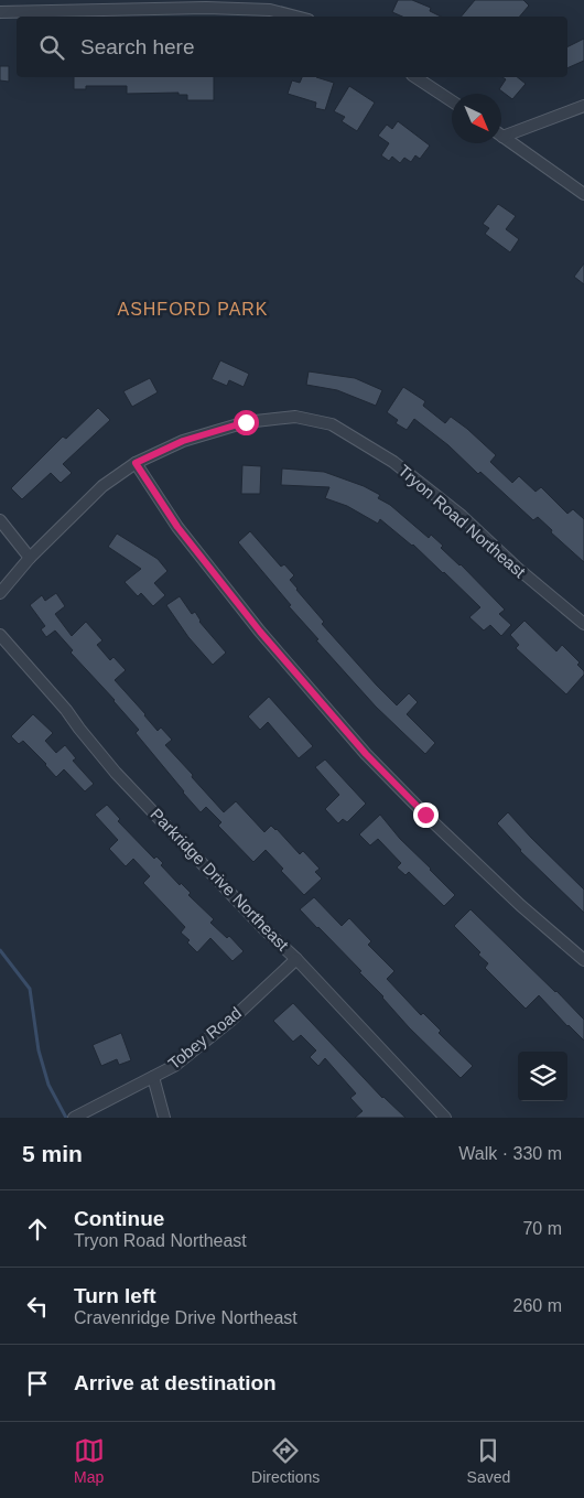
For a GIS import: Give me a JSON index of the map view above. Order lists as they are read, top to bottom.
{
  "streets": {
    "street": ["Tryon Road Northeast", "Parkridge Drive Northeast", "Tobey Road"]
  },
  "crossings": [
    ["Parkridge Drive Northeast", "Tobey Road"]
  ],
  "districts": ["ASHFORD PARK"],
  "north": "bottom right",
  "page": {
    "search": "Search here",
    "heading": ["5 min", "Walk · 330 m"],
    "list": [
      ["Continue", "Tryon Road Northeast", "70 m"],
      ["Turn left", "Cravenridge Drive Northeast", "260 m"],
      "Arrive at destination"
    ],
    "nav": ["Map", "Directions", "Saved"]
  }
}
